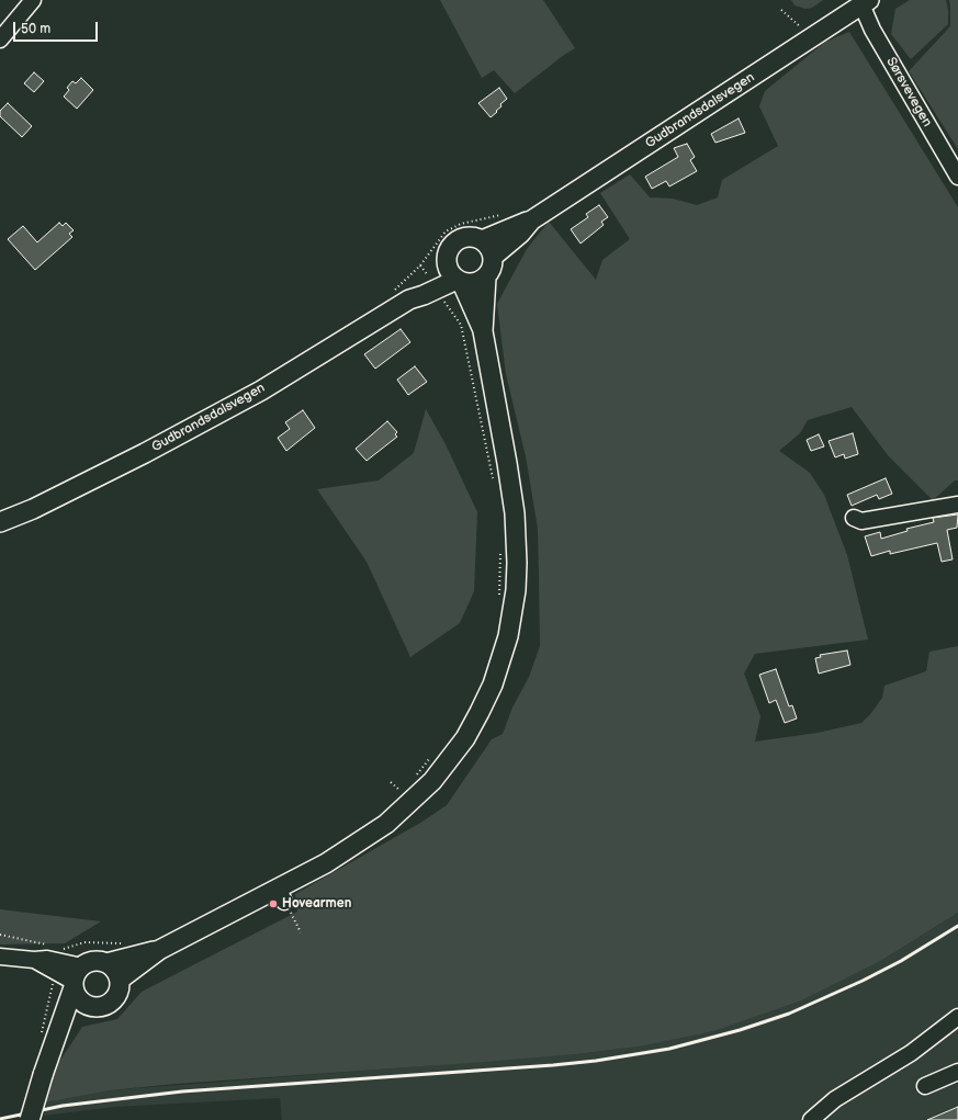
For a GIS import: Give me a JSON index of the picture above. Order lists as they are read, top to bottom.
{
  "streets": {
    "main road": ["Gudbrandsdalsvegen"],
    "street": ["Sørsvevegen"]
  },
  "crossings": [
    ["Sørsvevegen", "Gudbrandsdalsvegen"]
  ],
  "places": ["Hovearmen"],
  "scale_bar": "50 m"
}
